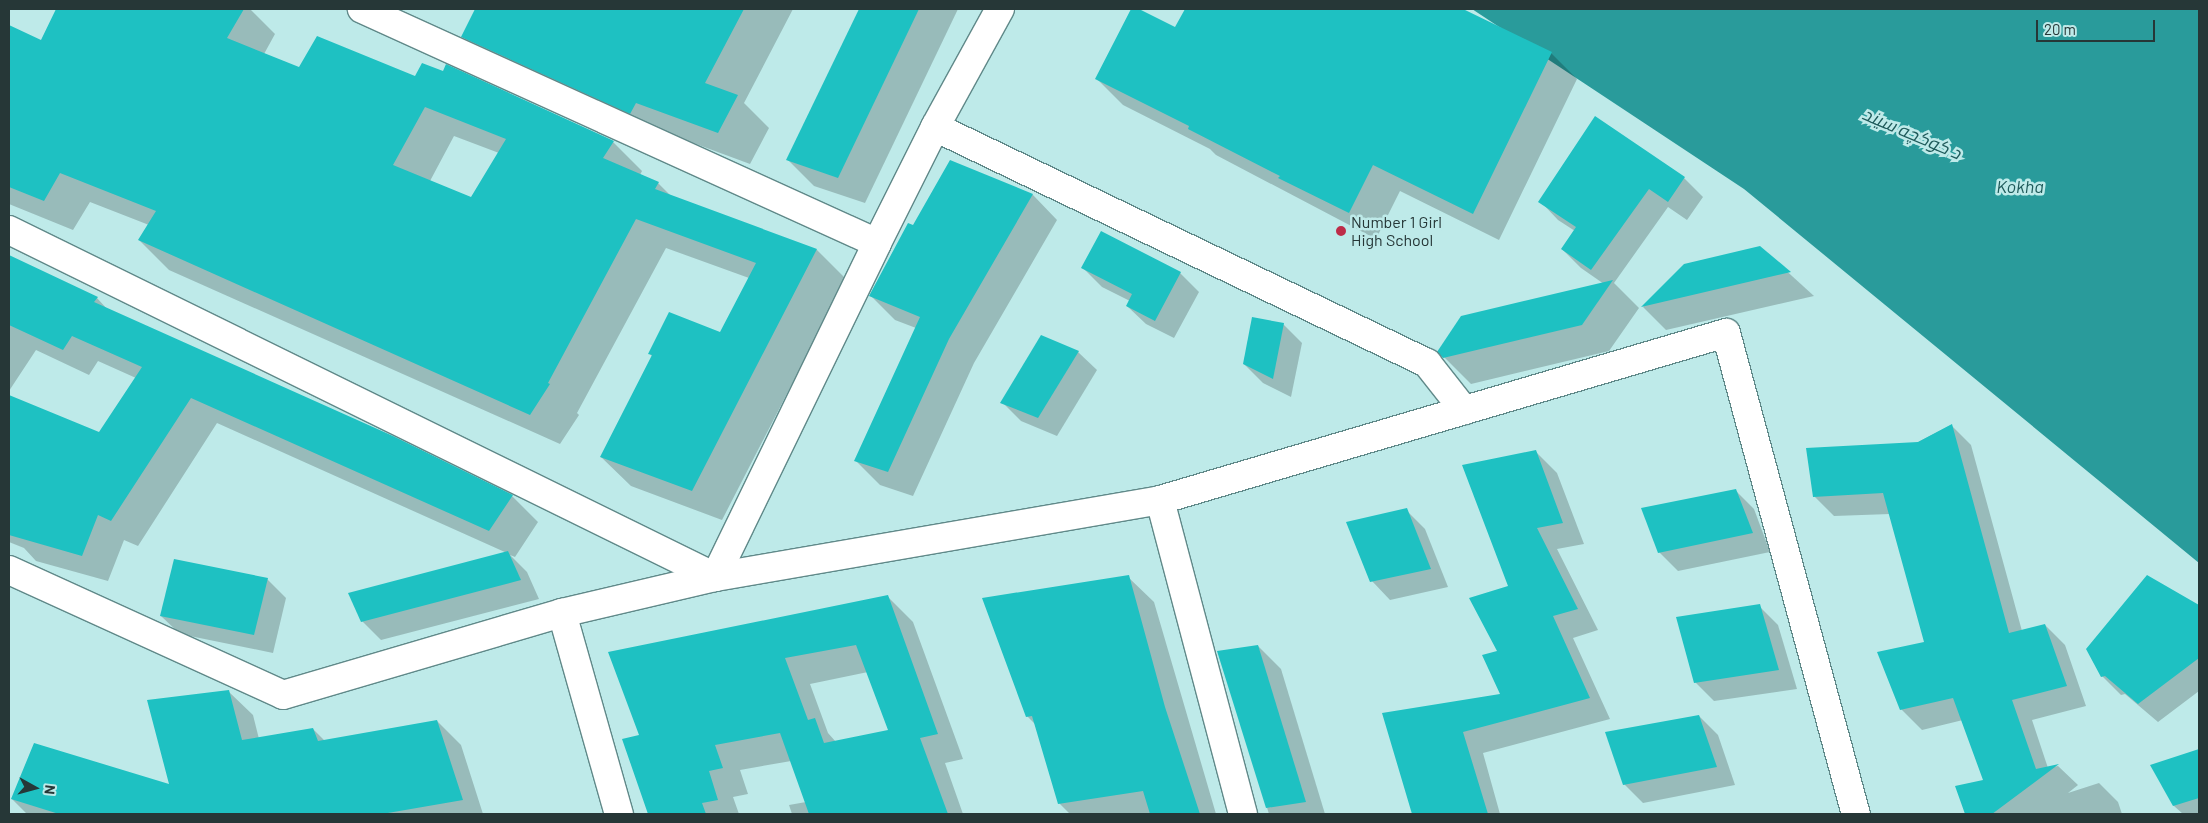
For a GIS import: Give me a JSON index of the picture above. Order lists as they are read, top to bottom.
{
  "water": ["د کوکچه سیند", "Kokha"],
  "places": ["Number 1 Girl High School"],
  "scale_bar": "20 m",
  "north": "right"
}
